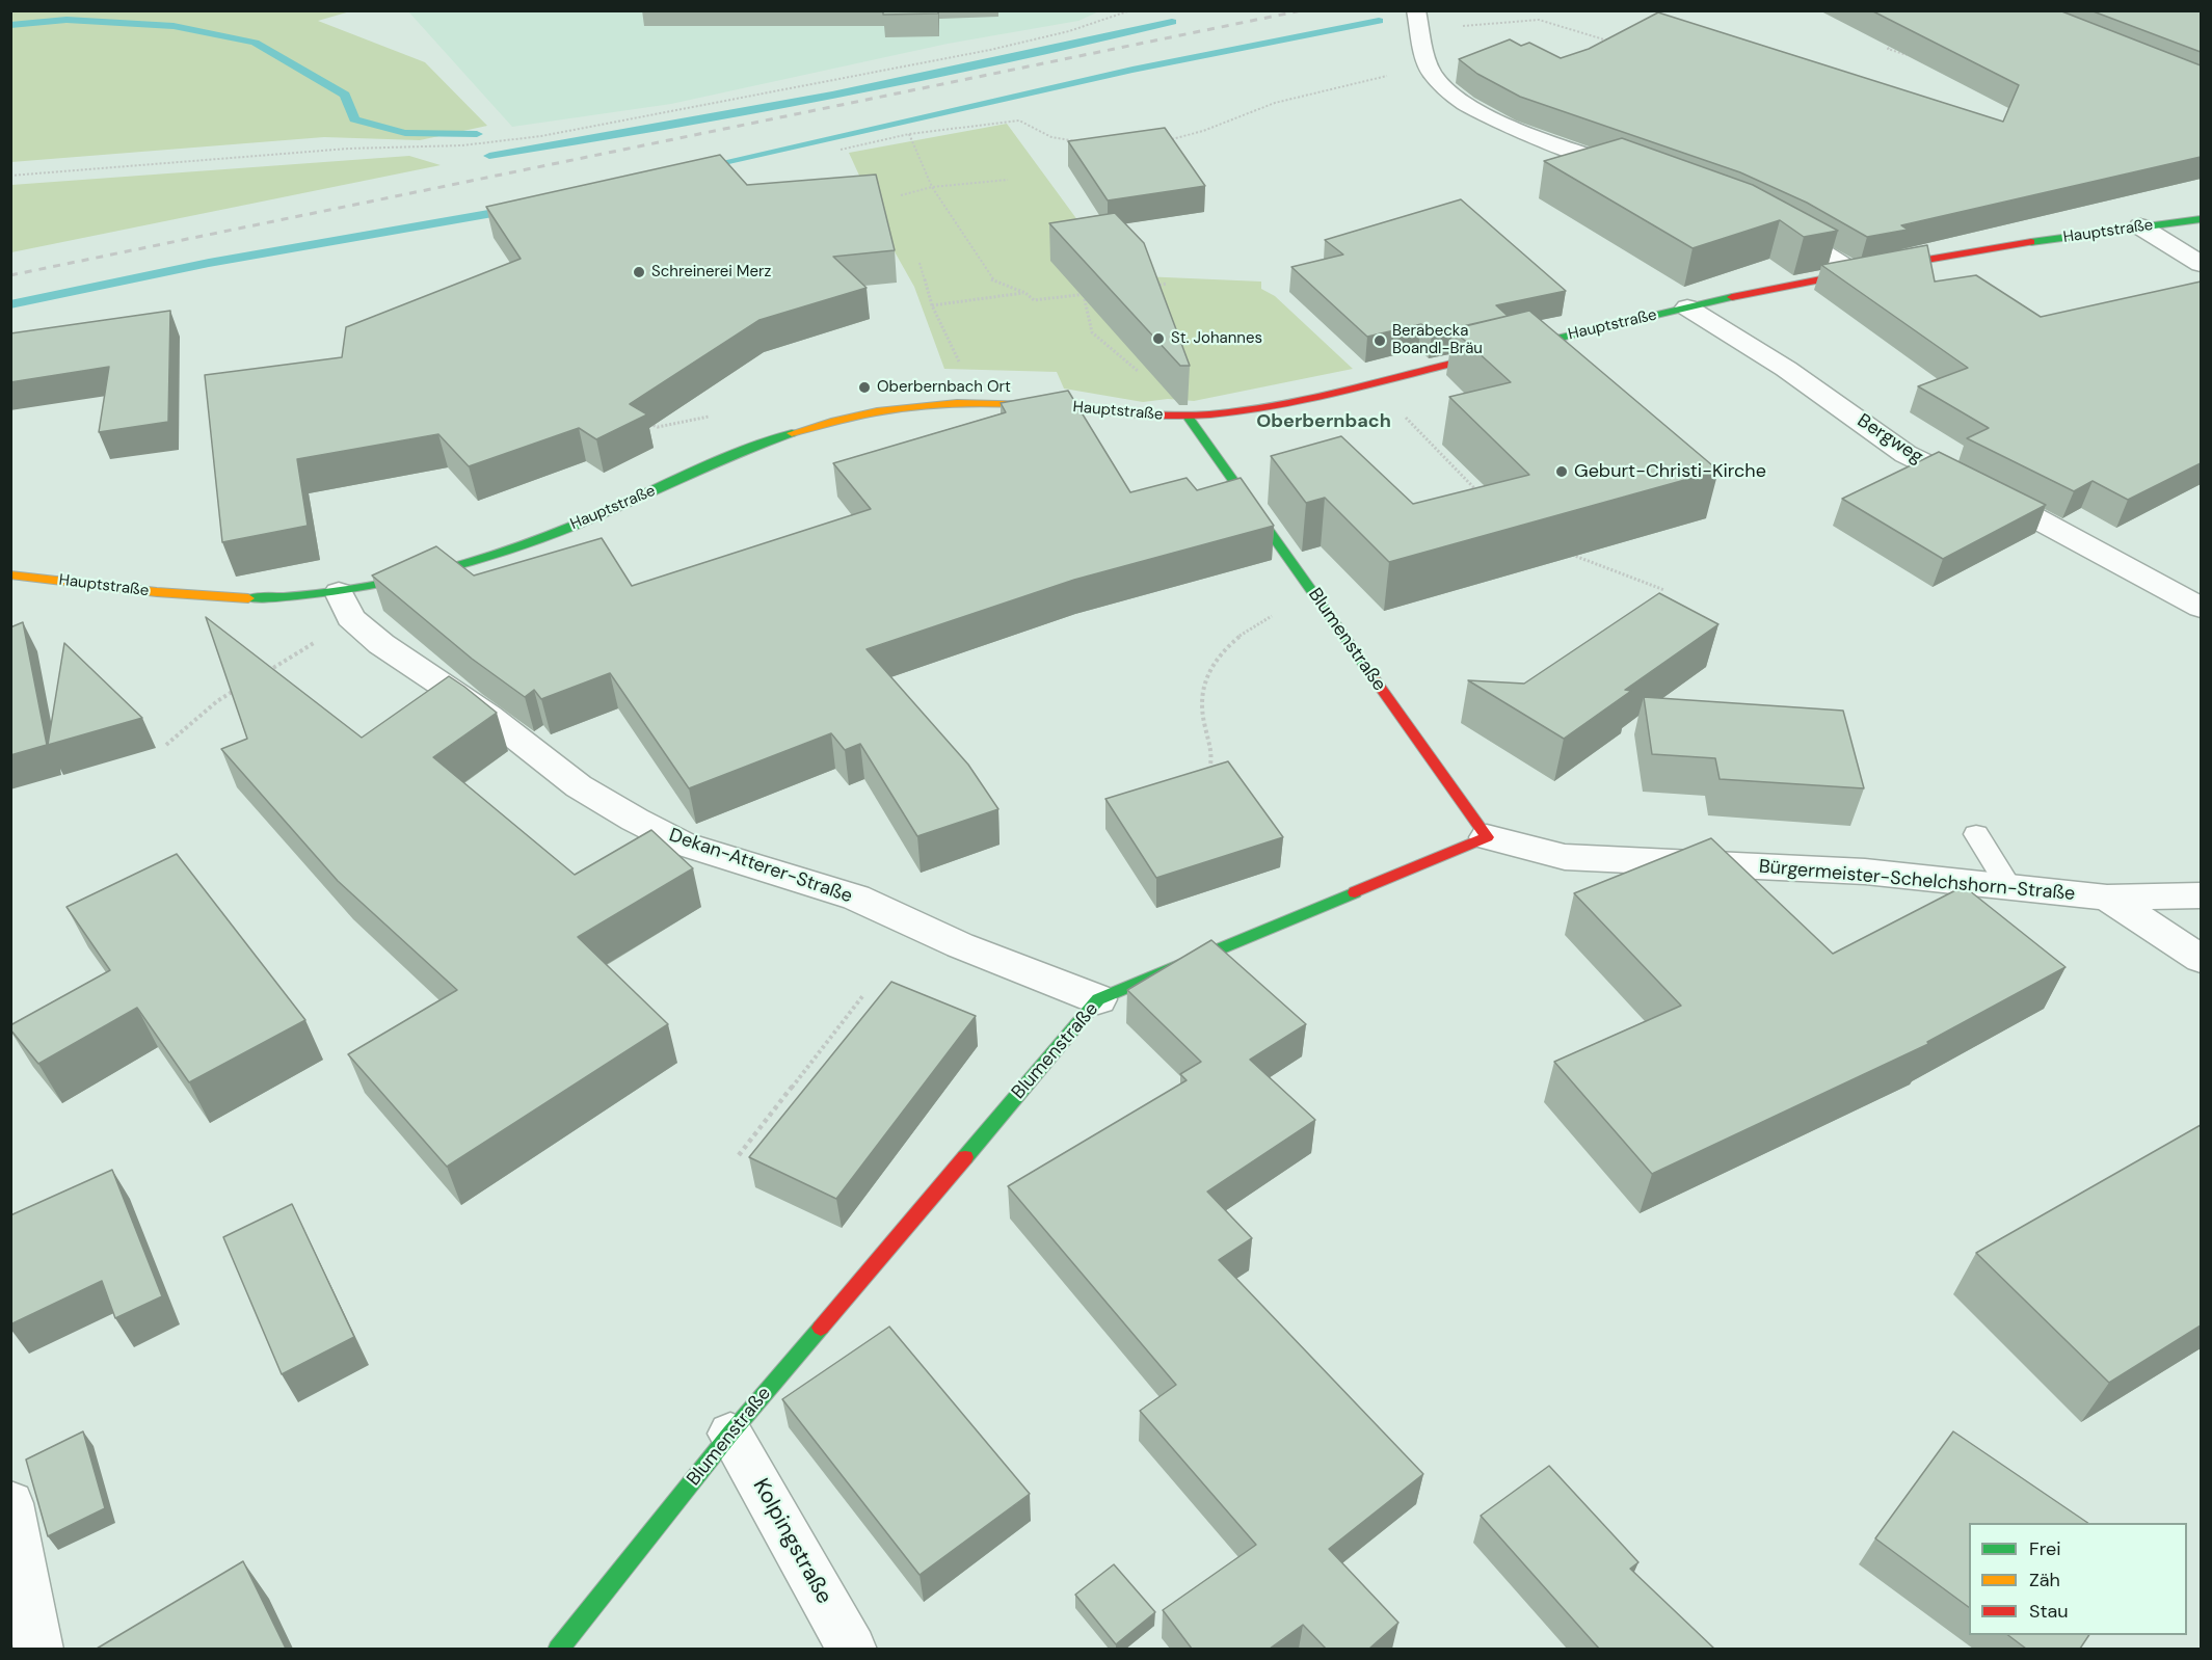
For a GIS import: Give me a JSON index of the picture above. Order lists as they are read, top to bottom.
{
  "streets": {
    "street": [
      "Hauptstraße",
      "Bergweg",
      "Blumenstraße",
      "Dekan-Atterer-Straße",
      "Bürgermeister-Schelchshorn-Straße",
      "Kolpingstraße"
    ]
  },
  "crossings": [
    ["Hauptstraße", "Bergweg"],
    ["Hauptstraße", "Blumenstraße"],
    ["Hauptstraße", "Dekan-Atterer-Straße"],
    ["Blumenstraße", "Dekan-Atterer-Straße"],
    ["Blumenstraße", "Bürgermeister-Schelchshorn-Straße"],
    ["Blumenstraße", "Kolpingstraße"]
  ],
  "districts": ["Oberbernbach"],
  "places": [
    "Schreinerei Merz",
    "St. Johannes",
    "Berabecka Boandl-Bräu",
    "Oberbernbach Ort",
    "Geburt-Christi-Kirche"
  ],
  "legend": ["Frei", "Zäh", "Stau"]
}
